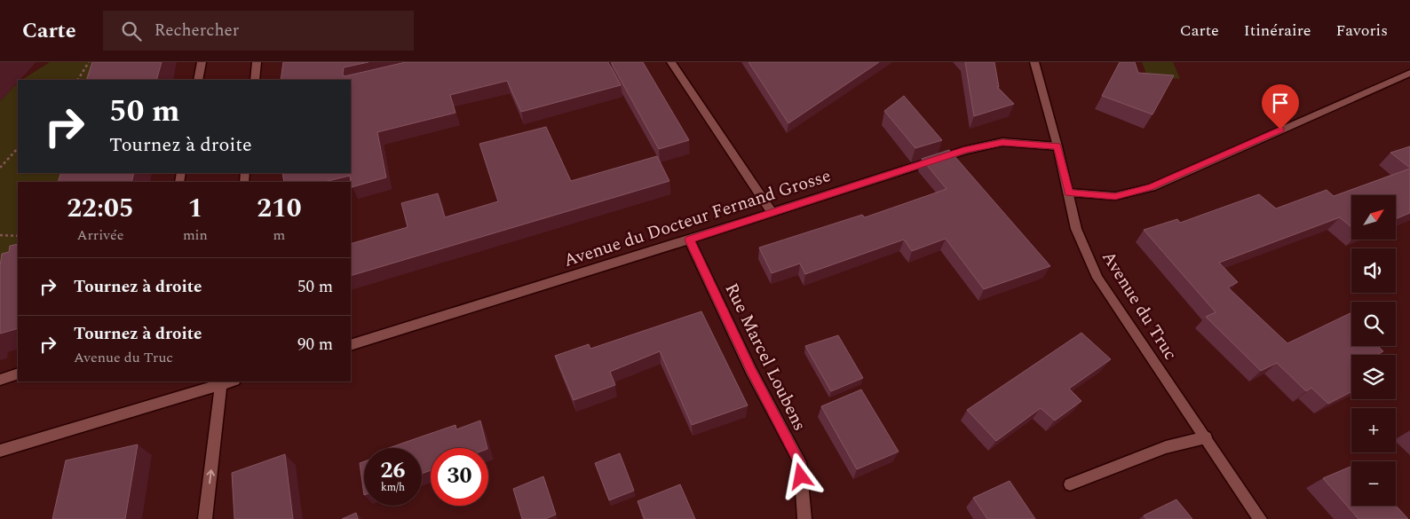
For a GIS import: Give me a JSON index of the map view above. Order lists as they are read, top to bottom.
{
  "streets": {
    "street": ["Avenue du Docteur Fernand Grosse", "Avenue du Truc", "Rue Marcel Loubens"]
  },
  "crossings": [
    ["Avenue du Docteur Fernand Grosse", "Avenue du Truc"],
    ["Avenue du Docteur Fernand Grosse", "Rue Marcel Loubens"]
  ],
  "north": "top right",
  "page": {
    "header": "Carte",
    "search": "Rechercher",
    "nav": ["Carte", "Itinéraire", "Favoris"],
    "turn": ["50 m", "Tournez à droite"],
    "eta": [
      "22:05",
      "Arrivée",
      "1",
      "min",
      "210",
      "m"
    ],
    "map_buttons": ["+", "−"],
    "list": [
      {
        "name": "Tournez à droite",
        "value": "50 m"
      },
      {
        "name": "Tournez à droite",
        "note": "Avenue du Truc",
        "value": "90 m"
      }
    ],
    "speed": "26 km/h",
    "limit": "30"
  }
}
